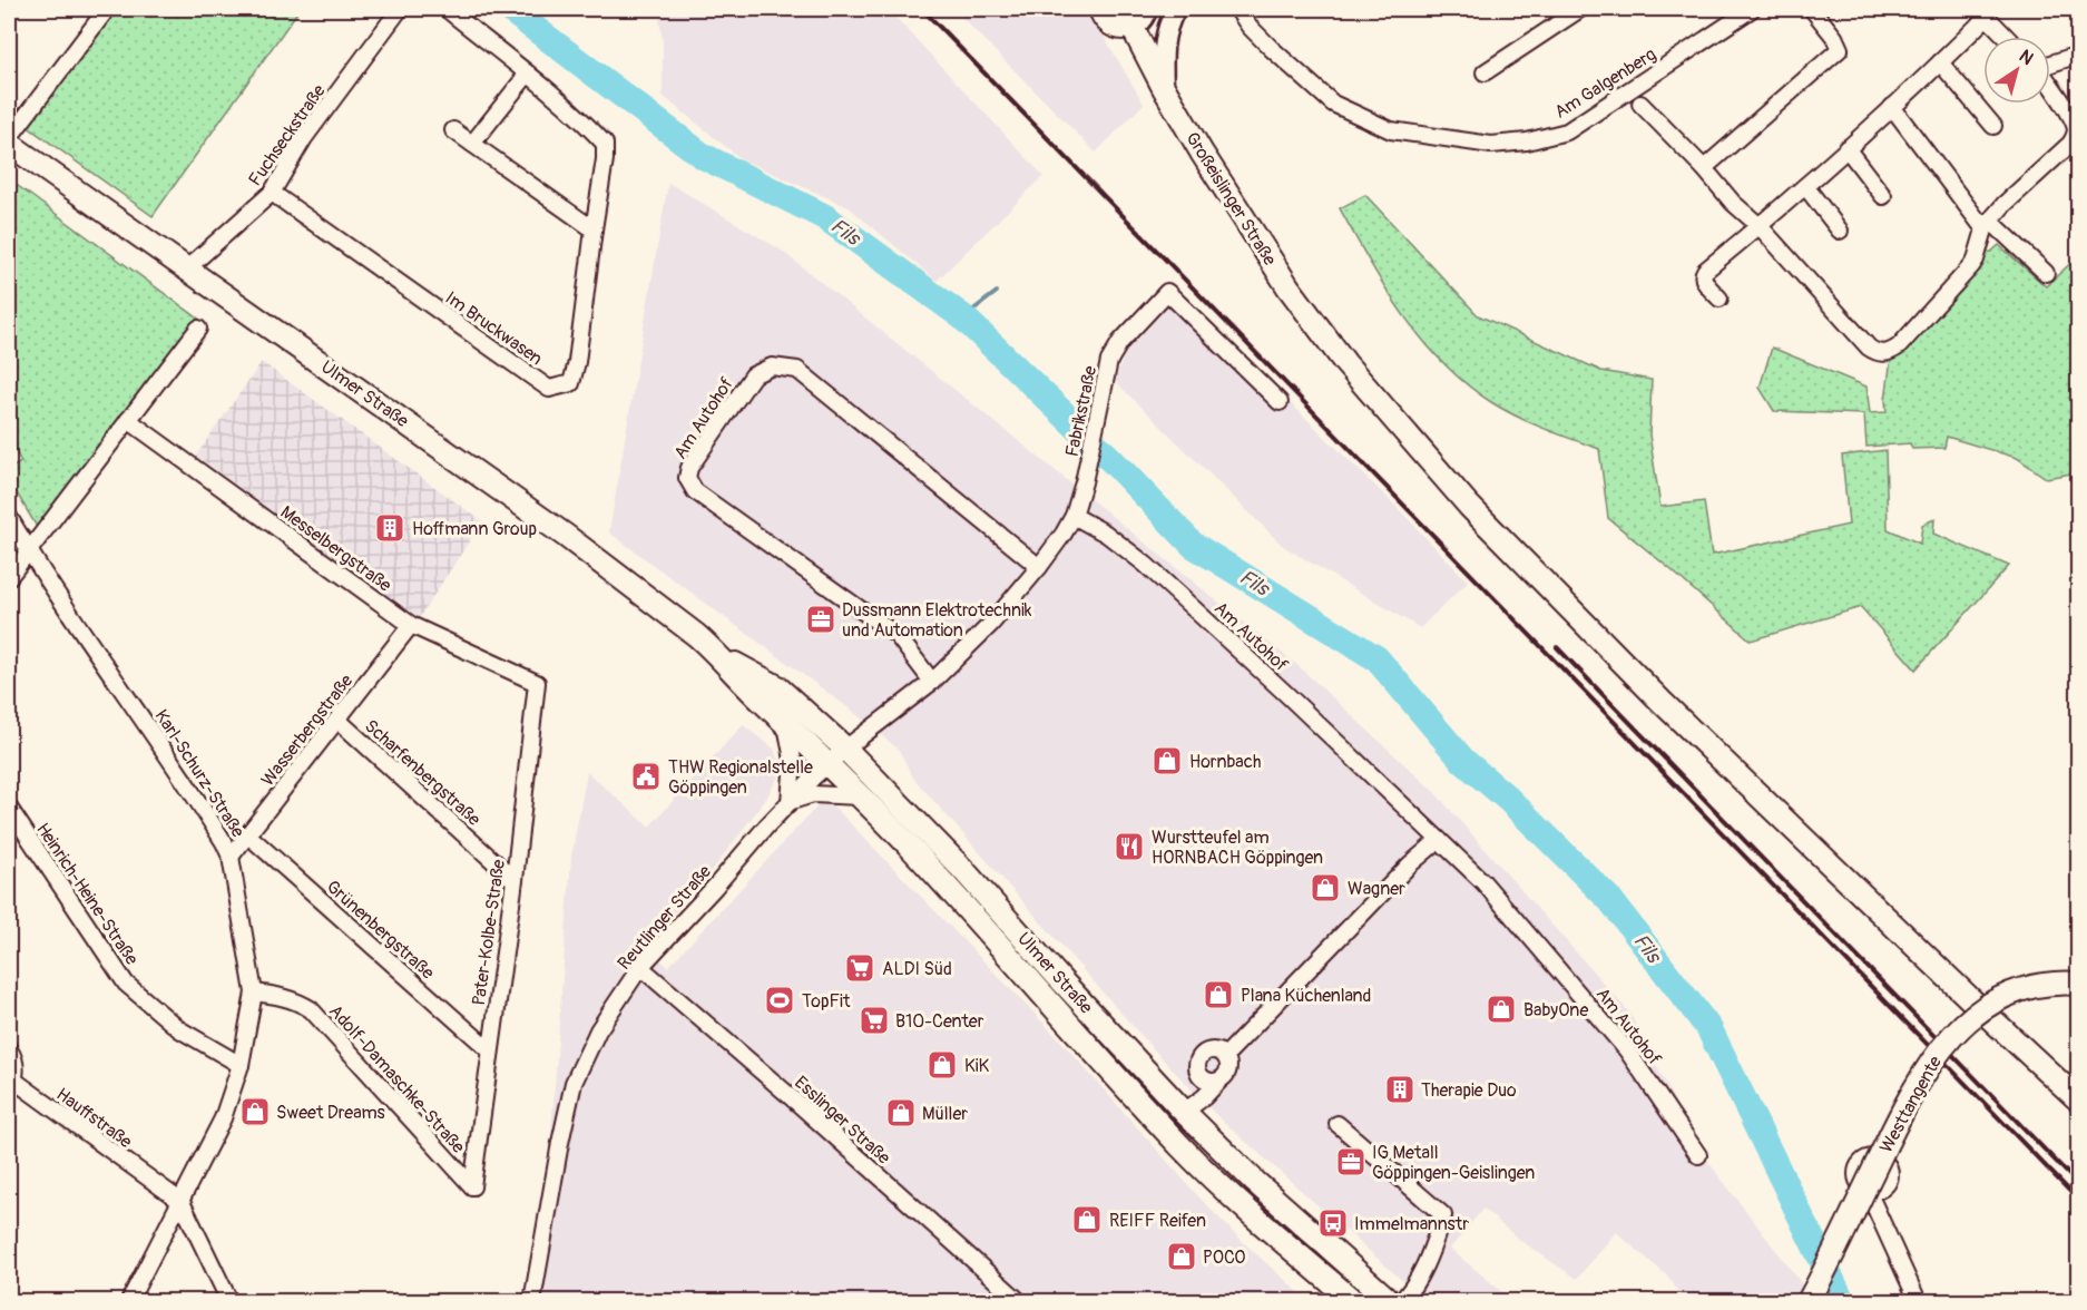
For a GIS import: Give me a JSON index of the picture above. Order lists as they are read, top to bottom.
{
  "streets": {
    "main road": ["Großeislinger Straße", "Ulmer Straße", "Westtangente"],
    "street": [
      "Am Galgenberg",
      "Fuchseckstraße",
      "Im Bruckwasen",
      "Fabrikstraße",
      "Am Autohof",
      "Messelbergstraße",
      "Wasserbergstraße",
      "Scharfenbergstraße",
      "Karl-Schurz-Straße",
      "Heinrich-Heine-Straße",
      "Reutlinger Straße",
      "Grünenbergstraße",
      "Pater-Kolbe-Straße",
      "Adolf-Damaschke-Straße",
      "Hauffstraße",
      "Esslinger Straße"
    ]
  },
  "crossings": [
    ["Fuchseckstraße", "Im Bruckwasen"],
    ["Fuchseckstraße", "Ulmer Straße"],
    ["Ulmer Straße", "Reutlinger Straße"],
    ["Fabrikstraße", "Am Autohof"],
    ["Messelbergstraße", "Wasserbergstraße"],
    ["Messelbergstraße", "Pater-Kolbe-Straße"],
    ["Wasserbergstraße", "Scharfenbergstraße"],
    ["Wasserbergstraße", "Karl-Schurz-Straße"],
    ["Wasserbergstraße", "Grünenbergstraße"],
    ["Scharfenbergstraße", "Pater-Kolbe-Straße"],
    ["Karl-Schurz-Straße", "Heinrich-Heine-Straße"],
    ["Karl-Schurz-Straße", "Adolf-Damaschke-Straße"],
    ["Karl-Schurz-Straße", "Hauffstraße"],
    ["Reutlinger Straße", "Esslinger Straße"],
    ["Grünenbergstraße", "Pater-Kolbe-Straße"],
    ["Pater-Kolbe-Straße", "Adolf-Damaschke-Straße"]
  ],
  "water": ["Fils"],
  "places": {
    "building": ["Hoffmann Group", "Therapie Duo"],
    "office": ["Dussmann Elektrotechnik und Automation", "IG Metall Göppingen-Geislingen"],
    "shop": [
      "Hornbach",
      "Wagner",
      "Plana Küchenland",
      "BabyOne",
      "KiK",
      "Sweet Dreams",
      "Müller",
      "REIFF Reifen",
      "POCO"
    ],
    "public building": ["THW Regionalstelle Göppingen"],
    "restaurant": ["Wurstteufel am HORNBACH Göppingen"],
    "supermarket": ["ALDI Süd", "B10-Center"],
    "sports": ["TopFit"],
    "bus stop": ["Immelmannstr"]
  },
  "north": "top right"
}
